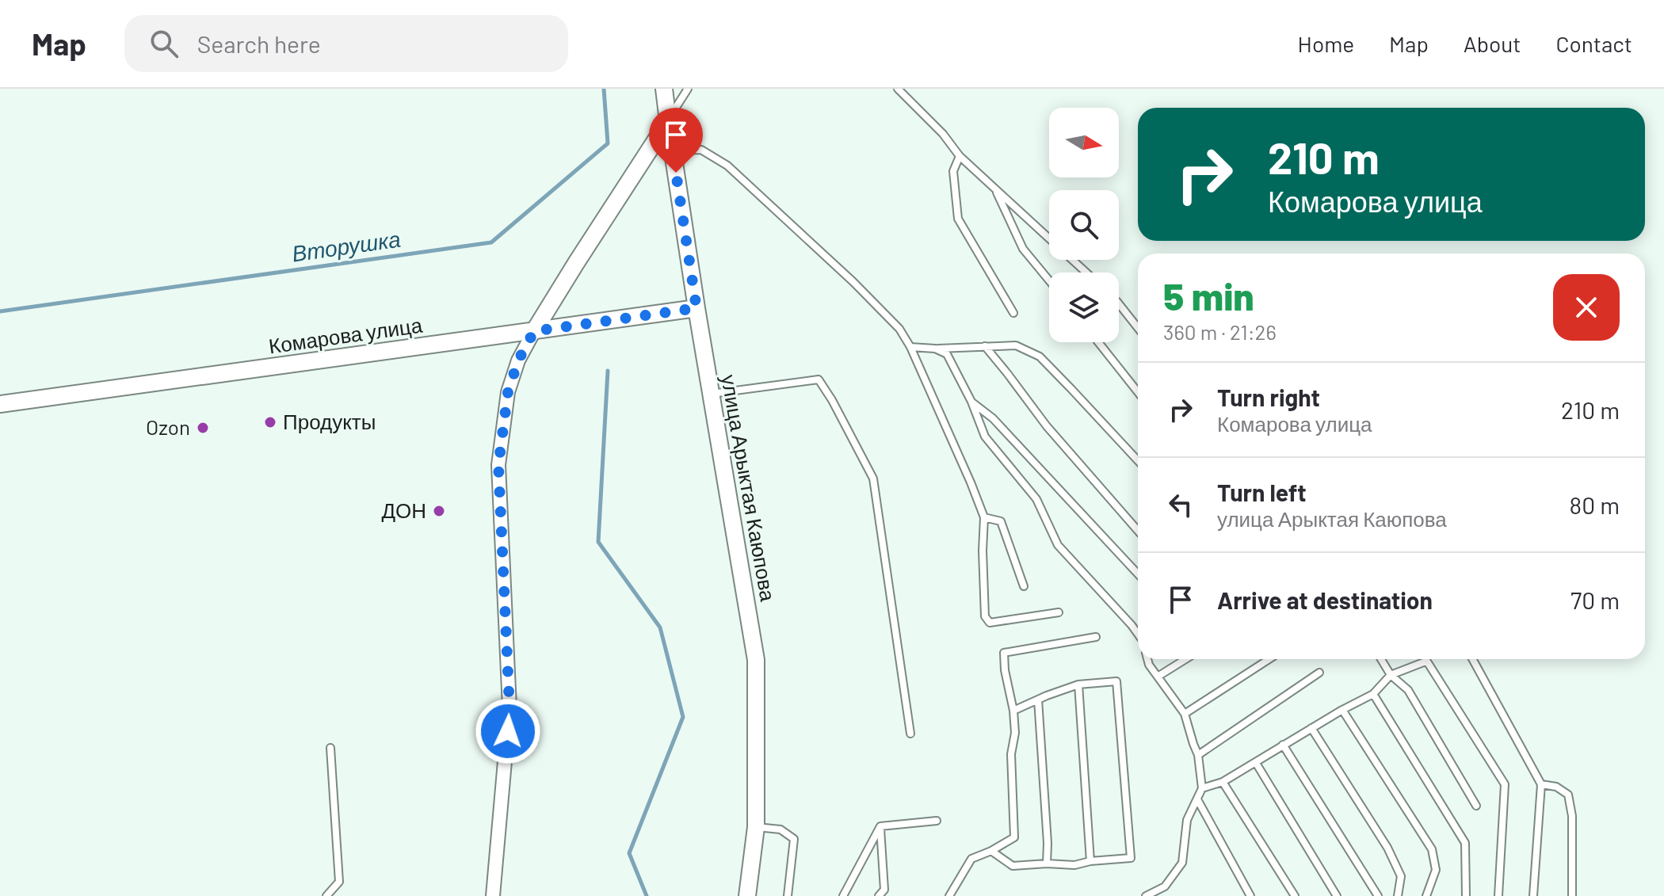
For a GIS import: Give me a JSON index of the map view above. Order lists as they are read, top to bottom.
{
  "streets": {
    "street": ["Комарова улица", "улица Арыктая Каюпова"]
  },
  "crossings": [
    ["Комарова улица", "улица Арыктая Каюпова"]
  ],
  "water": ["Вторушка"],
  "places": ["Продукты", "Ozon", "ДОН"],
  "north": "right",
  "page": {
    "header": "Map",
    "search": "Search here",
    "nav": [
      "Home",
      "Map",
      "About",
      "Contact"
    ],
    "turn": ["210 m", "Комарова улица"],
    "heading": ["5 min", "360 m · 21:26"],
    "list": [
      {
        "name": "Turn right",
        "note": "Комарова улица",
        "value": "210 m"
      },
      {
        "name": "Turn left",
        "note": "улица Арыктая Каюпова",
        "value": "80 m"
      },
      {
        "name": "Arrive at destination",
        "value": "70 m"
      }
    ]
  }
}
